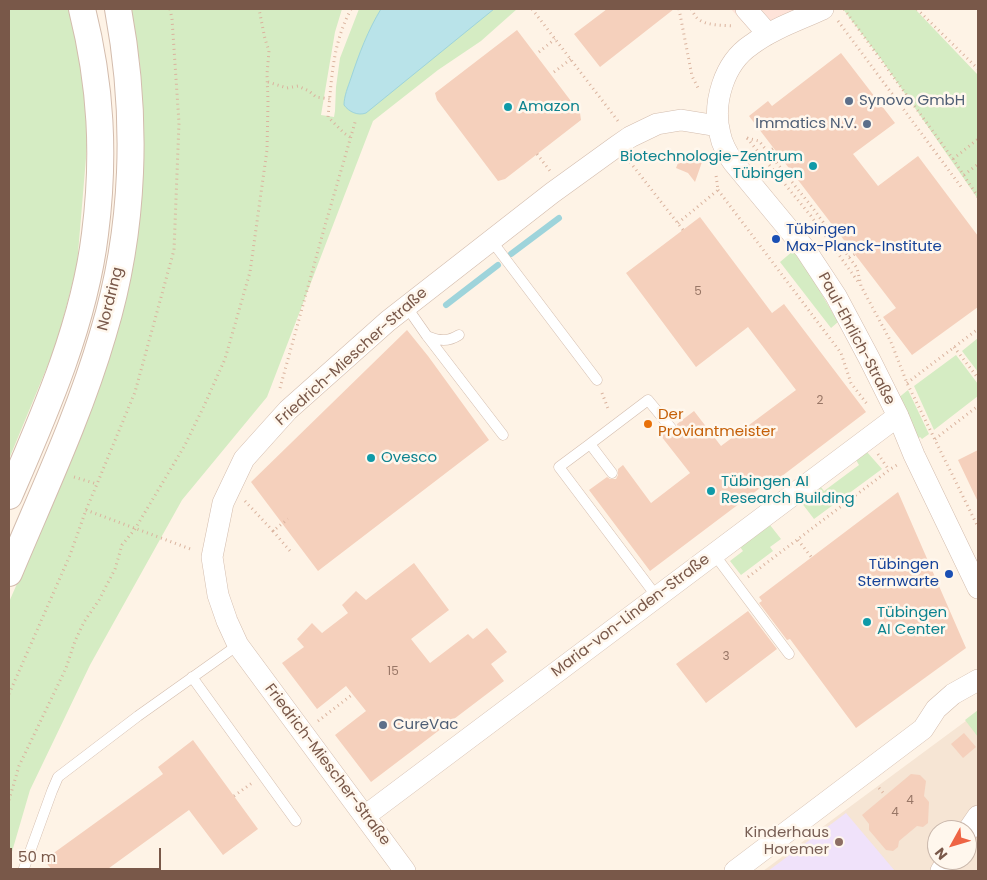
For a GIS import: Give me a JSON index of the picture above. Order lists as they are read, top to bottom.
{
  "streets": {
    "street": [
      "Nordring",
      "Paul-Ehrlich-Straße",
      "Friedrich-Miescher-Straße",
      "Maria-von-Linden-Straße"
    ]
  },
  "crossings": [
    ["Paul-Ehrlich-Straße", "Friedrich-Miescher-Straße"],
    ["Paul-Ehrlich-Straße", "Maria-von-Linden-Straße"],
    ["Friedrich-Miescher-Straße", "Maria-von-Linden-Straße"]
  ],
  "places": [
    "Synovo GmbH",
    "Amazon",
    "Immatics N.V.",
    "Biotechnologie-Zentrum Tübingen",
    "Tübingen Max-Planck-Institute",
    "Der Proviantmeister",
    "Ovesco",
    "Tübingen AI Research Building",
    "Tübingen Sternwarte",
    "Tübingen AI Center",
    "CureVac",
    "Kinderhaus Horemer"
  ],
  "house_numbers": [
    "5",
    "2",
    "3",
    "15",
    "4",
    "4"
  ],
  "scale_bar": "50 m",
  "north": "bottom left"
}
